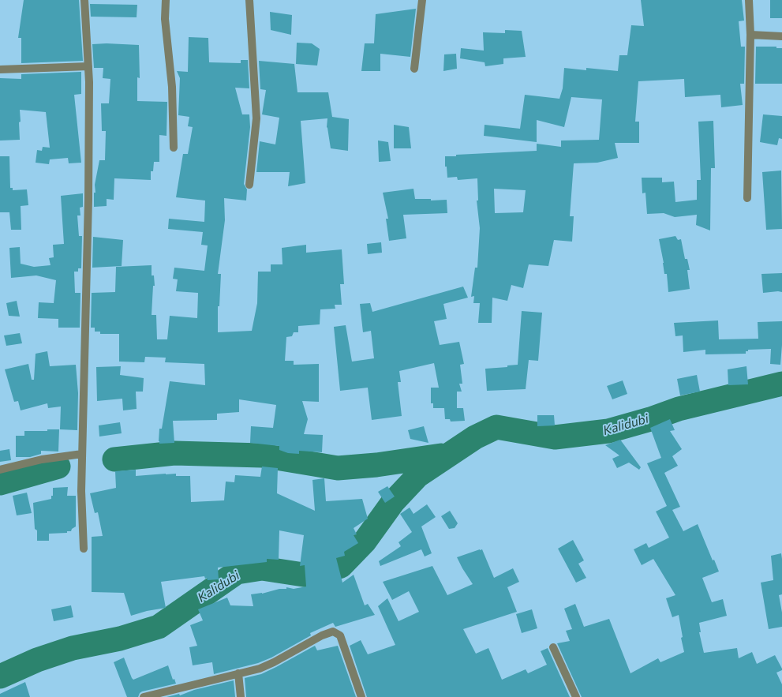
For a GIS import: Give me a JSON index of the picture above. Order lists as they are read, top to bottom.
{
  "water": ["Kalidubi"]
}
